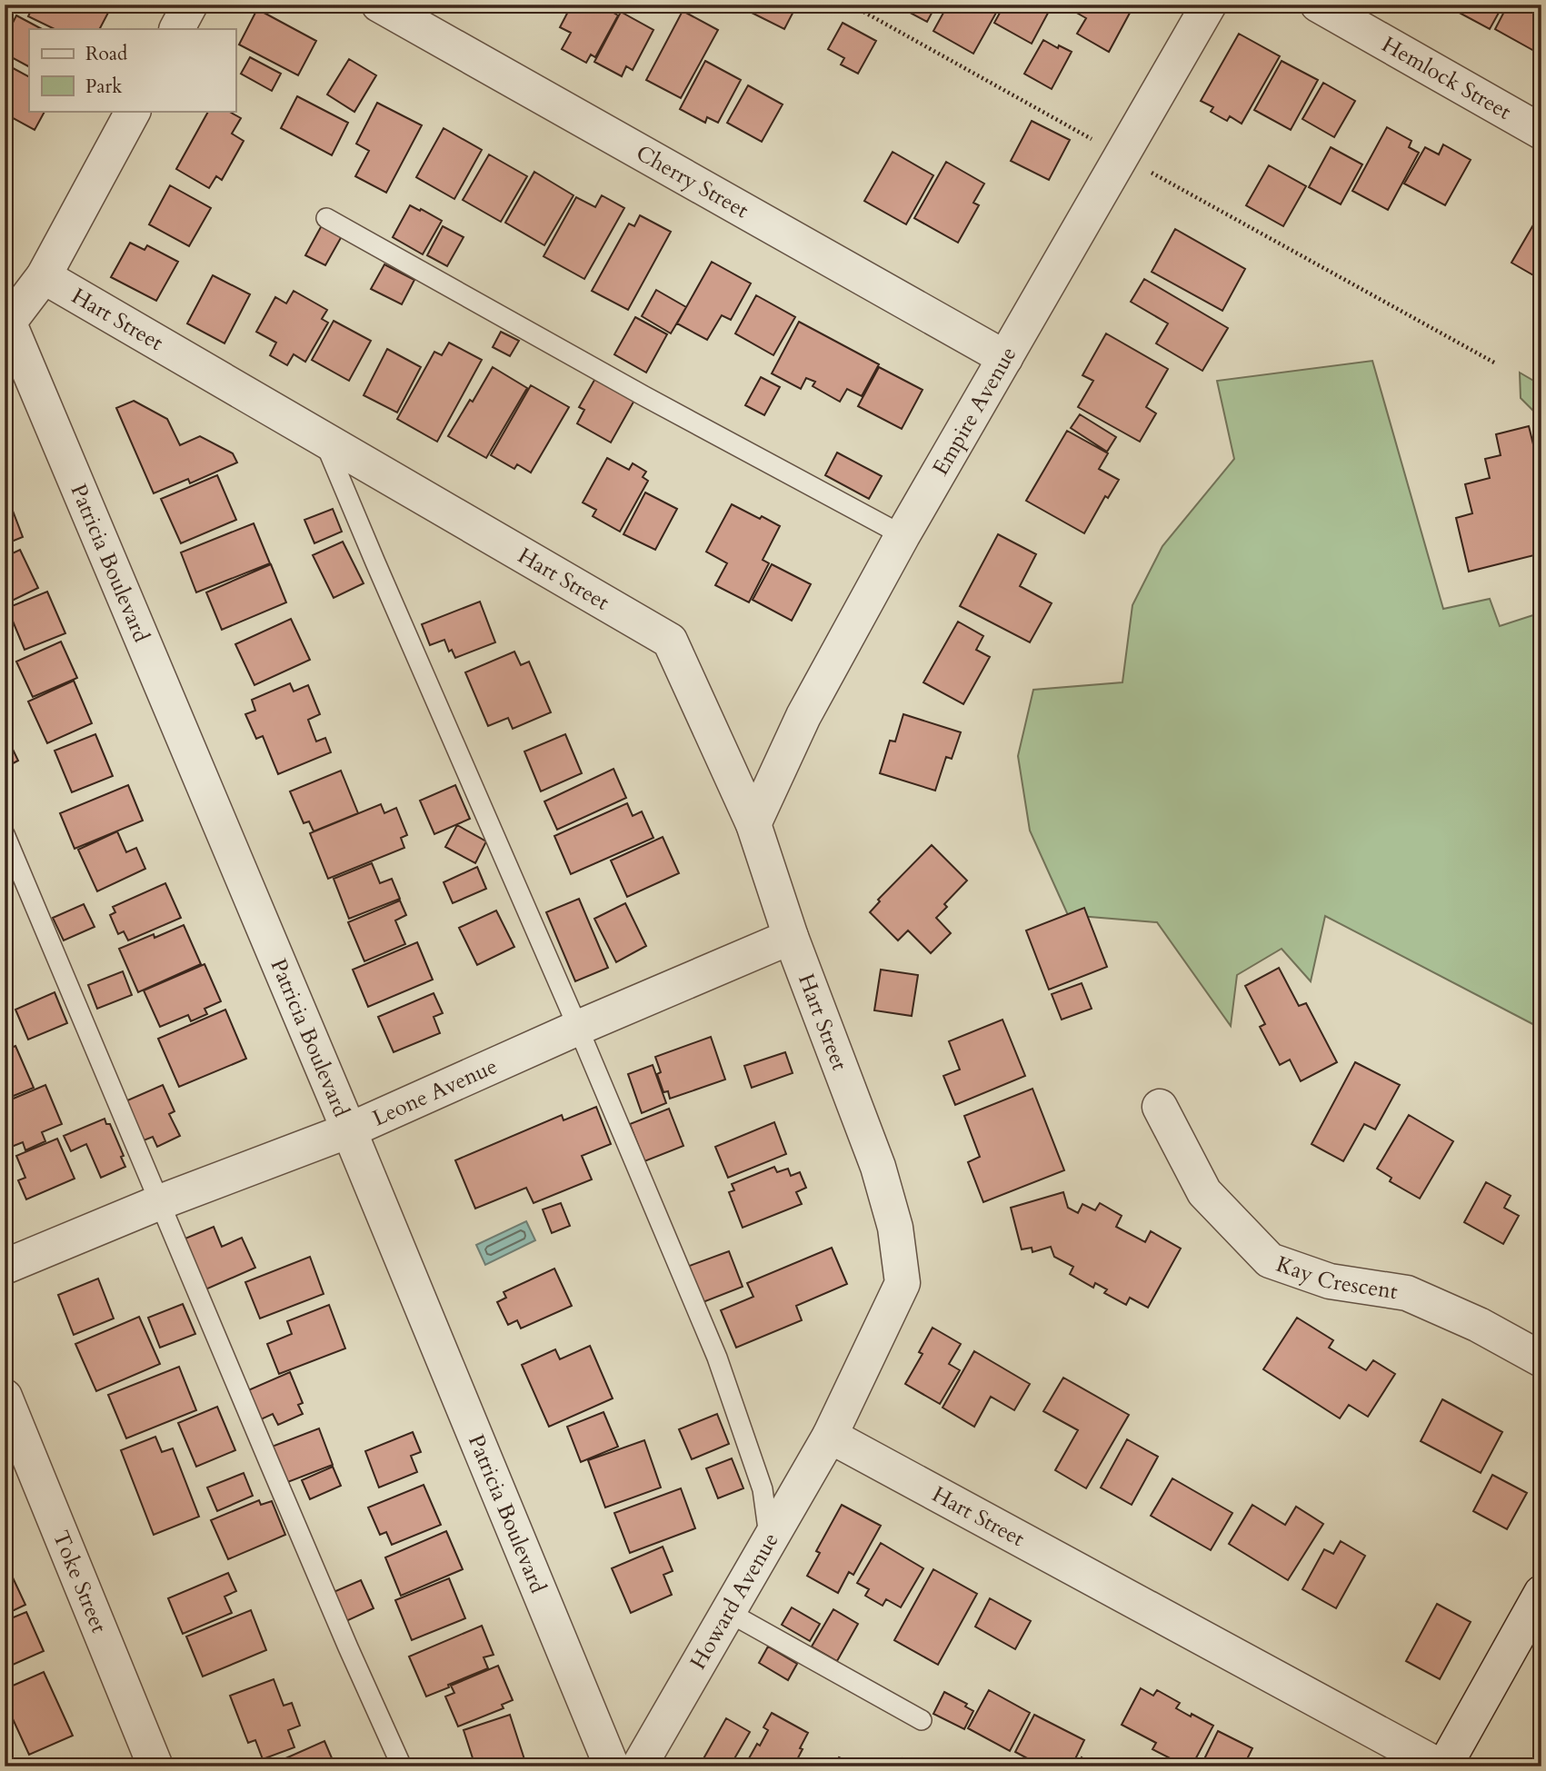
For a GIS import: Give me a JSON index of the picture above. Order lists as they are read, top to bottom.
{
  "streets": {
    "street": [
      "Hemlock Street",
      "Cherry Street",
      "Hart Street",
      "Empire Avenue",
      "Patricia Boulevard",
      "Leone Avenue",
      "Kay Crescent",
      "Toke Street",
      "Howard Avenue"
    ]
  },
  "crossings": [
    ["Cherry Street", "Empire Avenue"],
    ["Hart Street", "Empire Avenue"],
    ["Hart Street", "Leone Avenue"],
    ["Hart Street", "Howard Avenue"],
    ["Patricia Boulevard", "Leone Avenue"]
  ],
  "legend": ["Road", "Park"]
}
